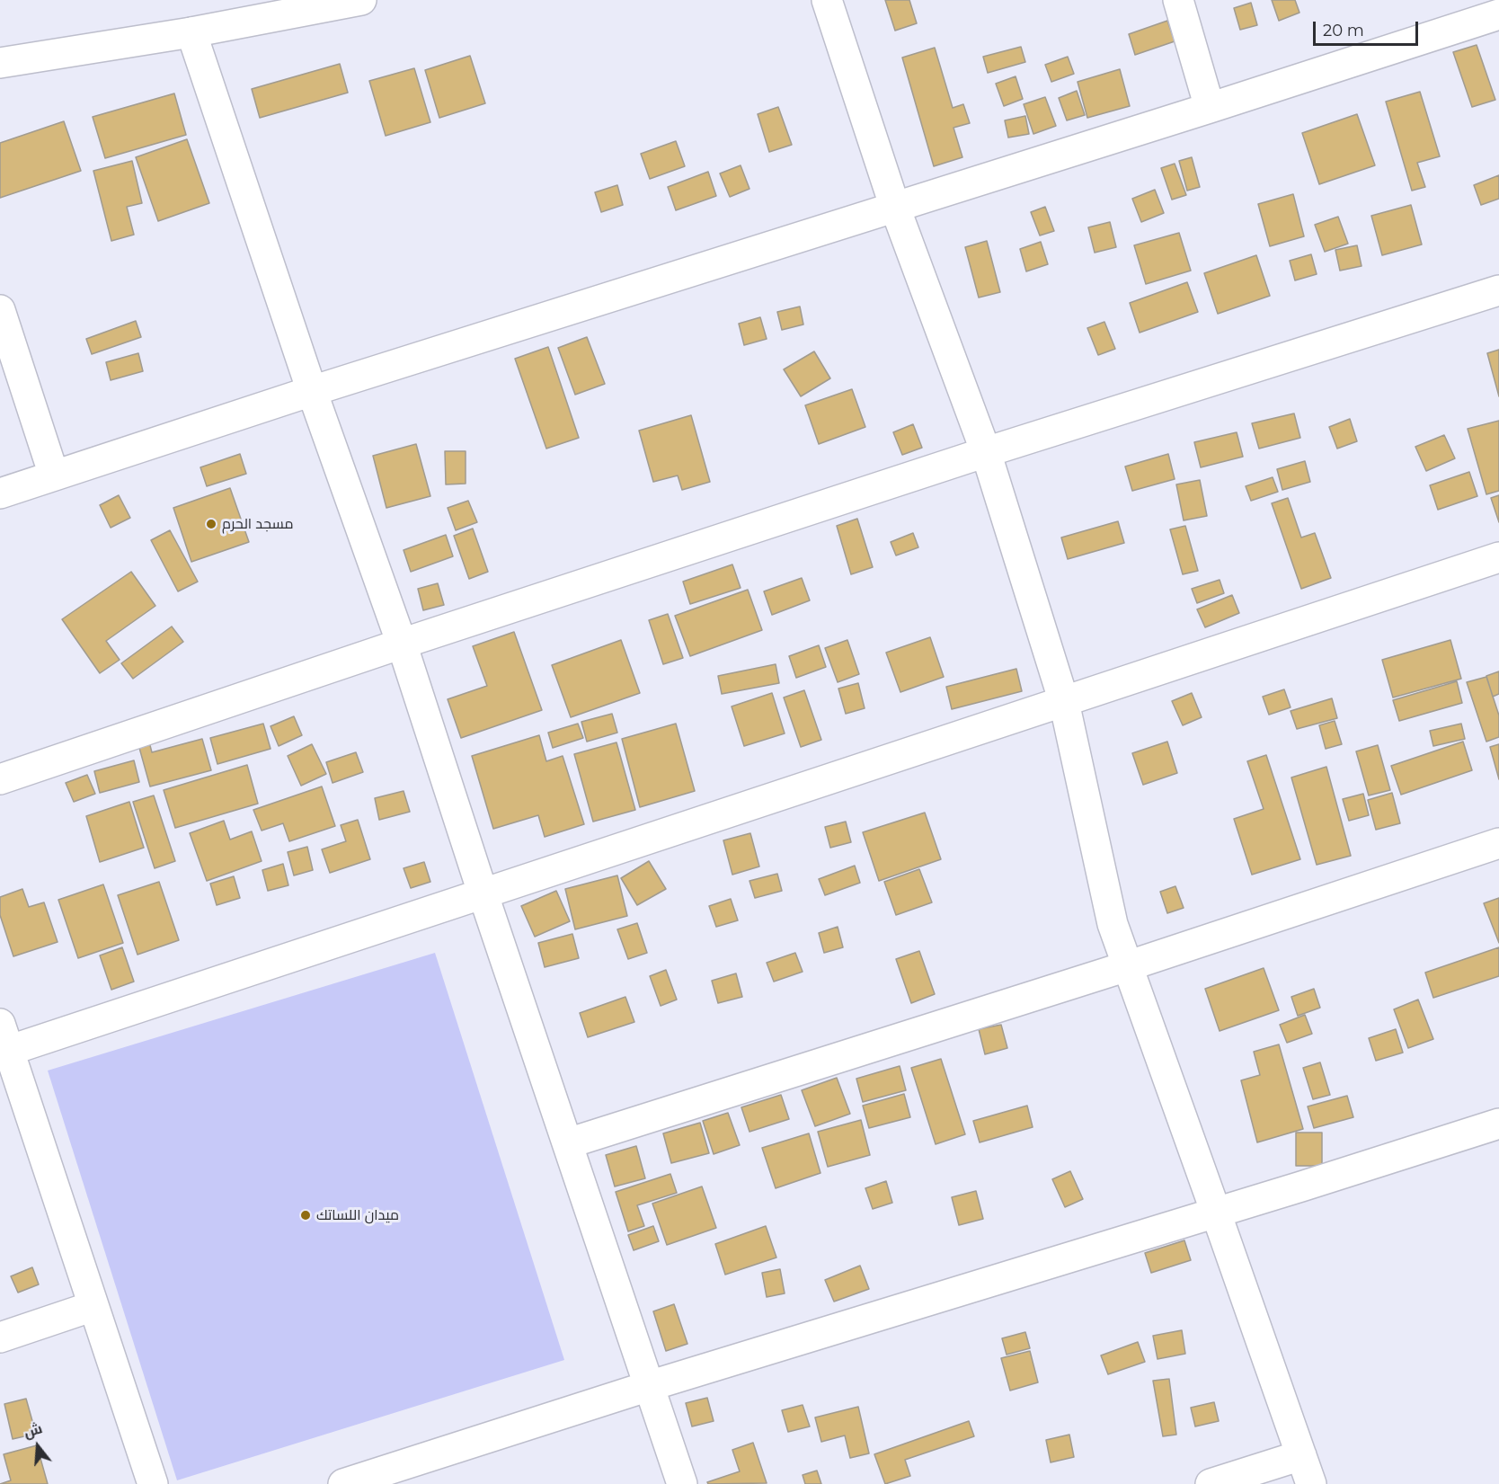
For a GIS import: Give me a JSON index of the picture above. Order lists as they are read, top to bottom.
{
  "places": ["مسجد الحرم", "ميدان اللساتك"],
  "scale_bar": "20 m",
  "north": "top"
}
